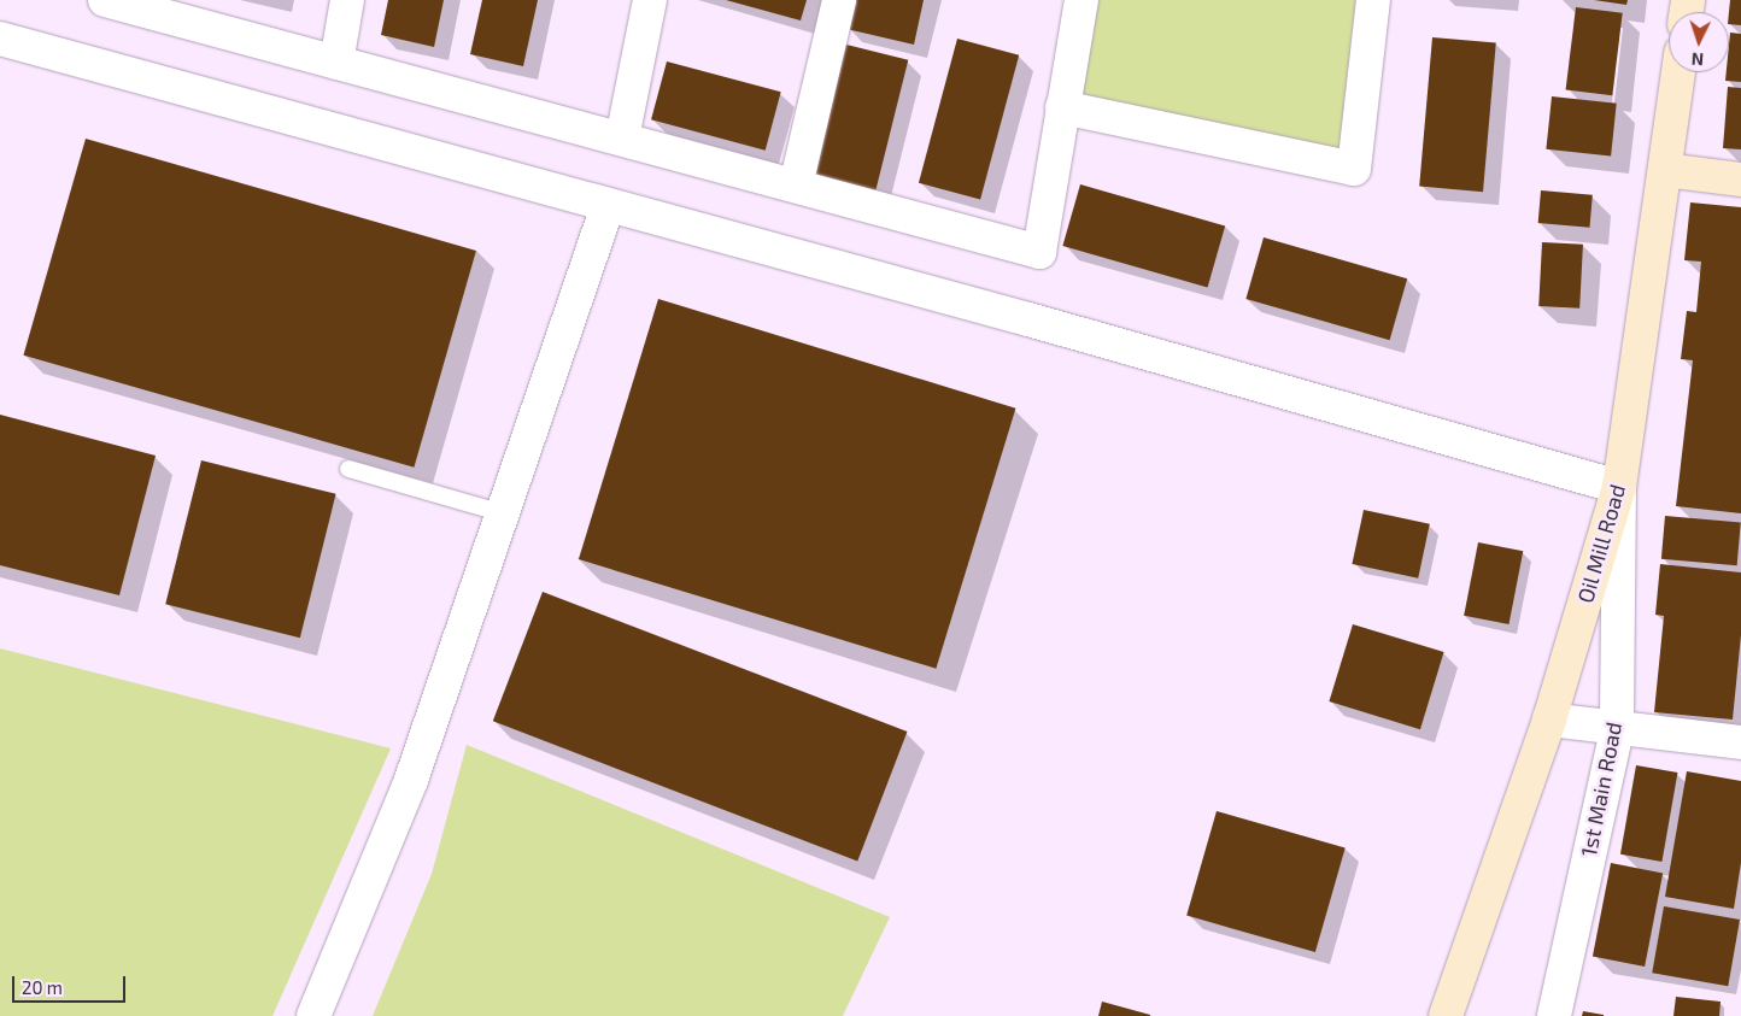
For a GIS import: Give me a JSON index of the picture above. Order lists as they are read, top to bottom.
{
  "streets": {
    "main road": ["Oil Mill Road"],
    "street": ["1st Main Road"]
  },
  "crossings": [
    ["Oil Mill Road", "1st Main Road"]
  ],
  "scale_bar": "20 m",
  "north": "bottom"
}
